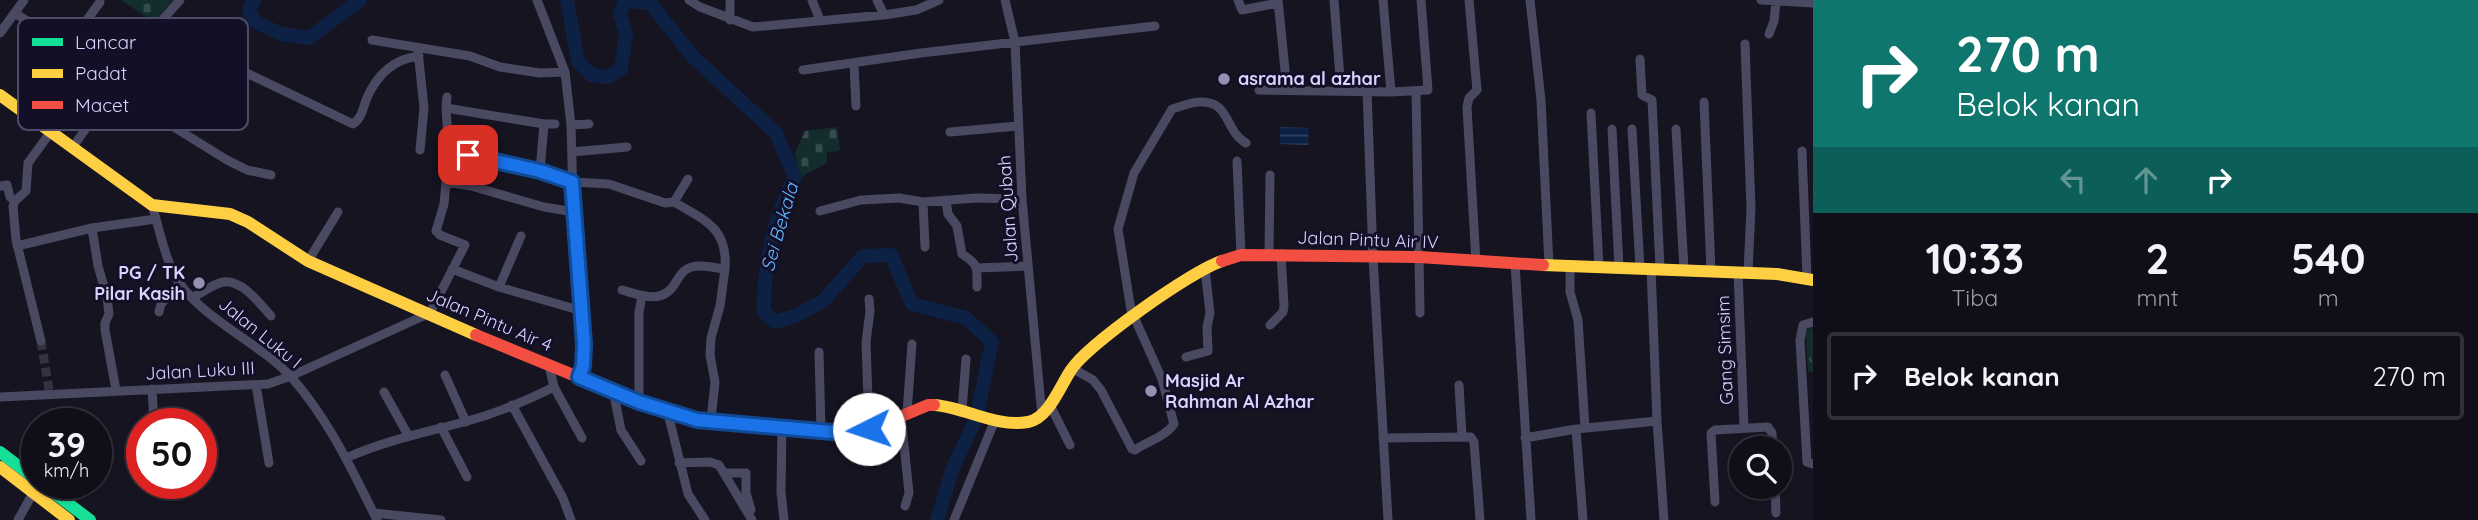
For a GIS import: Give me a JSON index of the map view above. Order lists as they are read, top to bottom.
{
  "streets": {
    "main road": ["Jalan Pintu Air IV", "Jalan Pintu Air 4"],
    "street": [
      "Jalan Qubah",
      "Jalan Luku I",
      "Gang Simsim",
      "Jalan Luku III"
    ]
  },
  "crossings": [
    ["Jalan Qubah", "Jalan Pintu Air IV"],
    ["Jalan Pintu Air IV", "Gang Simsim"],
    ["Jalan Pintu Air 4", "Jalan Luku I"],
    ["Jalan Pintu Air 4", "Jalan Luku III"],
    ["Jalan Luku I", "Jalan Luku III"]
  ],
  "water": ["Sei Bekala"],
  "places": ["asrama al azhar", "PG / TK Pilar Kasih", "Masjid Ar Rahman Al Azhar"],
  "legend": ["Lancar", "Padat", "Macet"],
  "page": {
    "turn": ["270 m", "Belok kanan"],
    "eta": [
      "10:33",
      "Tiba",
      "2",
      "mnt",
      "540",
      "m"
    ],
    "list": [
      {
        "name": "Belok kanan",
        "value": "270 m"
      }
    ],
    "speed": "39 km/h",
    "limit": "50"
  }
}
